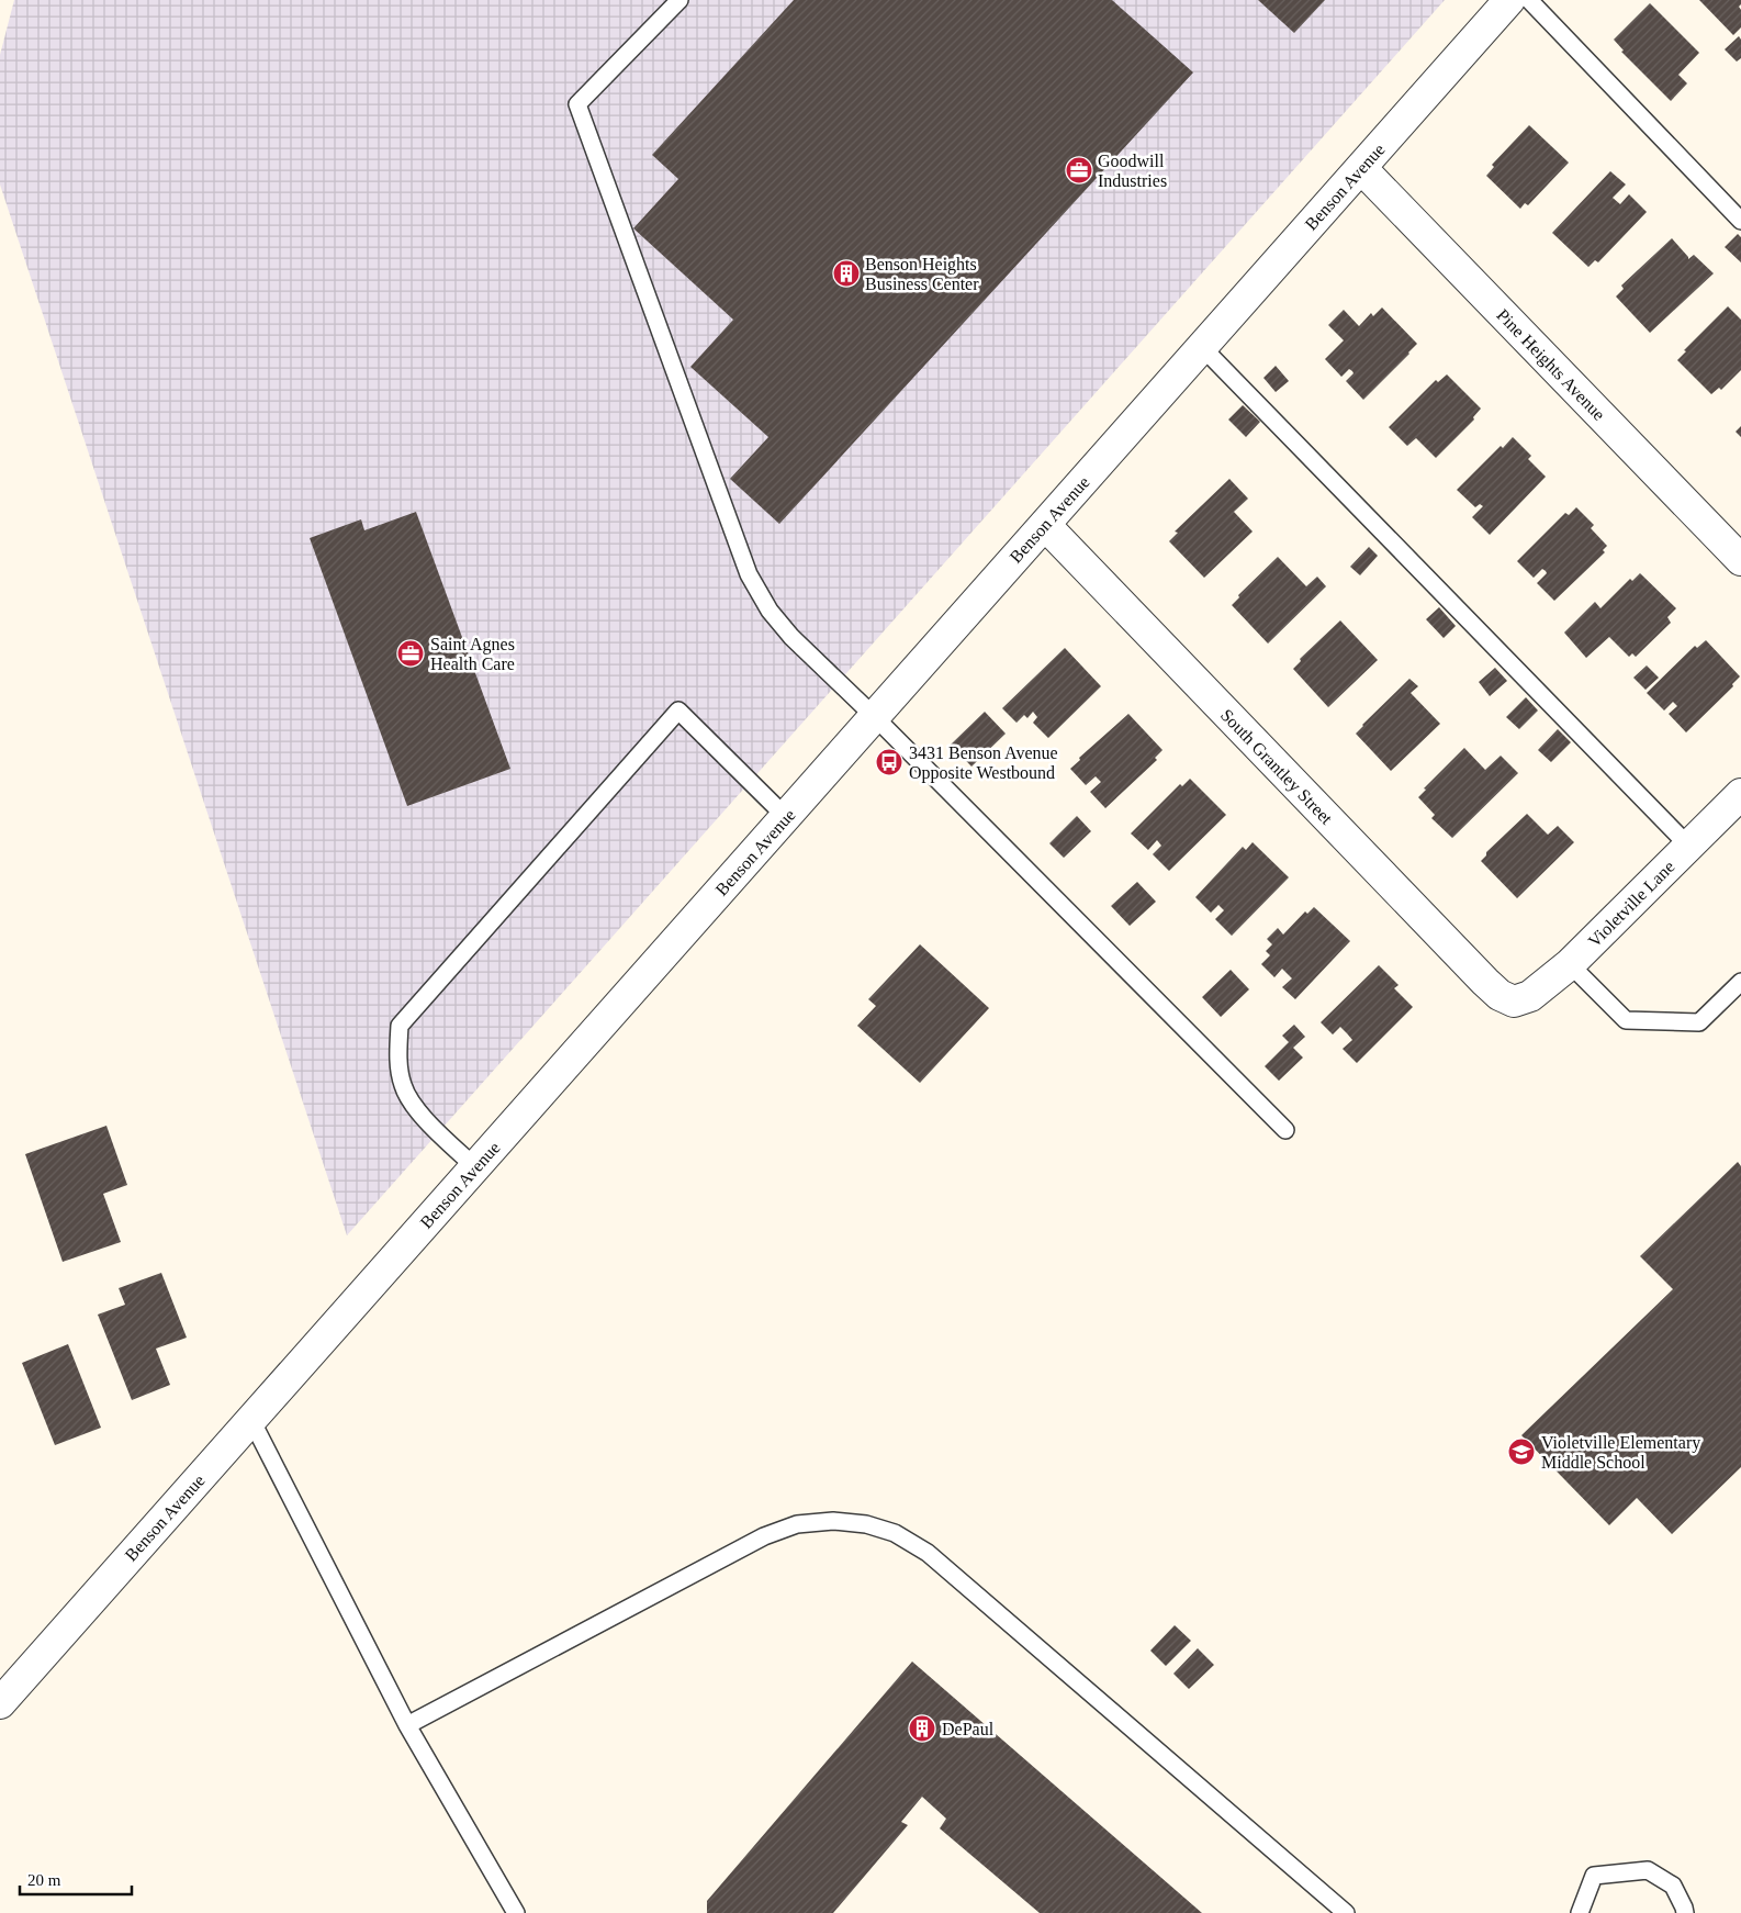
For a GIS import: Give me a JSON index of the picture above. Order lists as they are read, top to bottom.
{
  "streets": {
    "street": [
      "Benson Avenue",
      "Pine Heights Avenue",
      "South Grantley Street",
      "Violetville Lane"
    ]
  },
  "crossings": [
    ["Benson Avenue", "Pine Heights Avenue"],
    ["Benson Avenue", "South Grantley Street"],
    ["South Grantley Street", "Violetville Lane"]
  ],
  "places": {
    "office": ["Goodwill Industries", "Saint Agnes Health Care"],
    "building": ["Benson Heights Business Center", "DePaul"],
    "bus stop": ["3431 Benson Avenue Opposite Westbound"],
    "school or university": ["Violetville Elementary Middle School"]
  },
  "scale_bar": "20 m"
}
